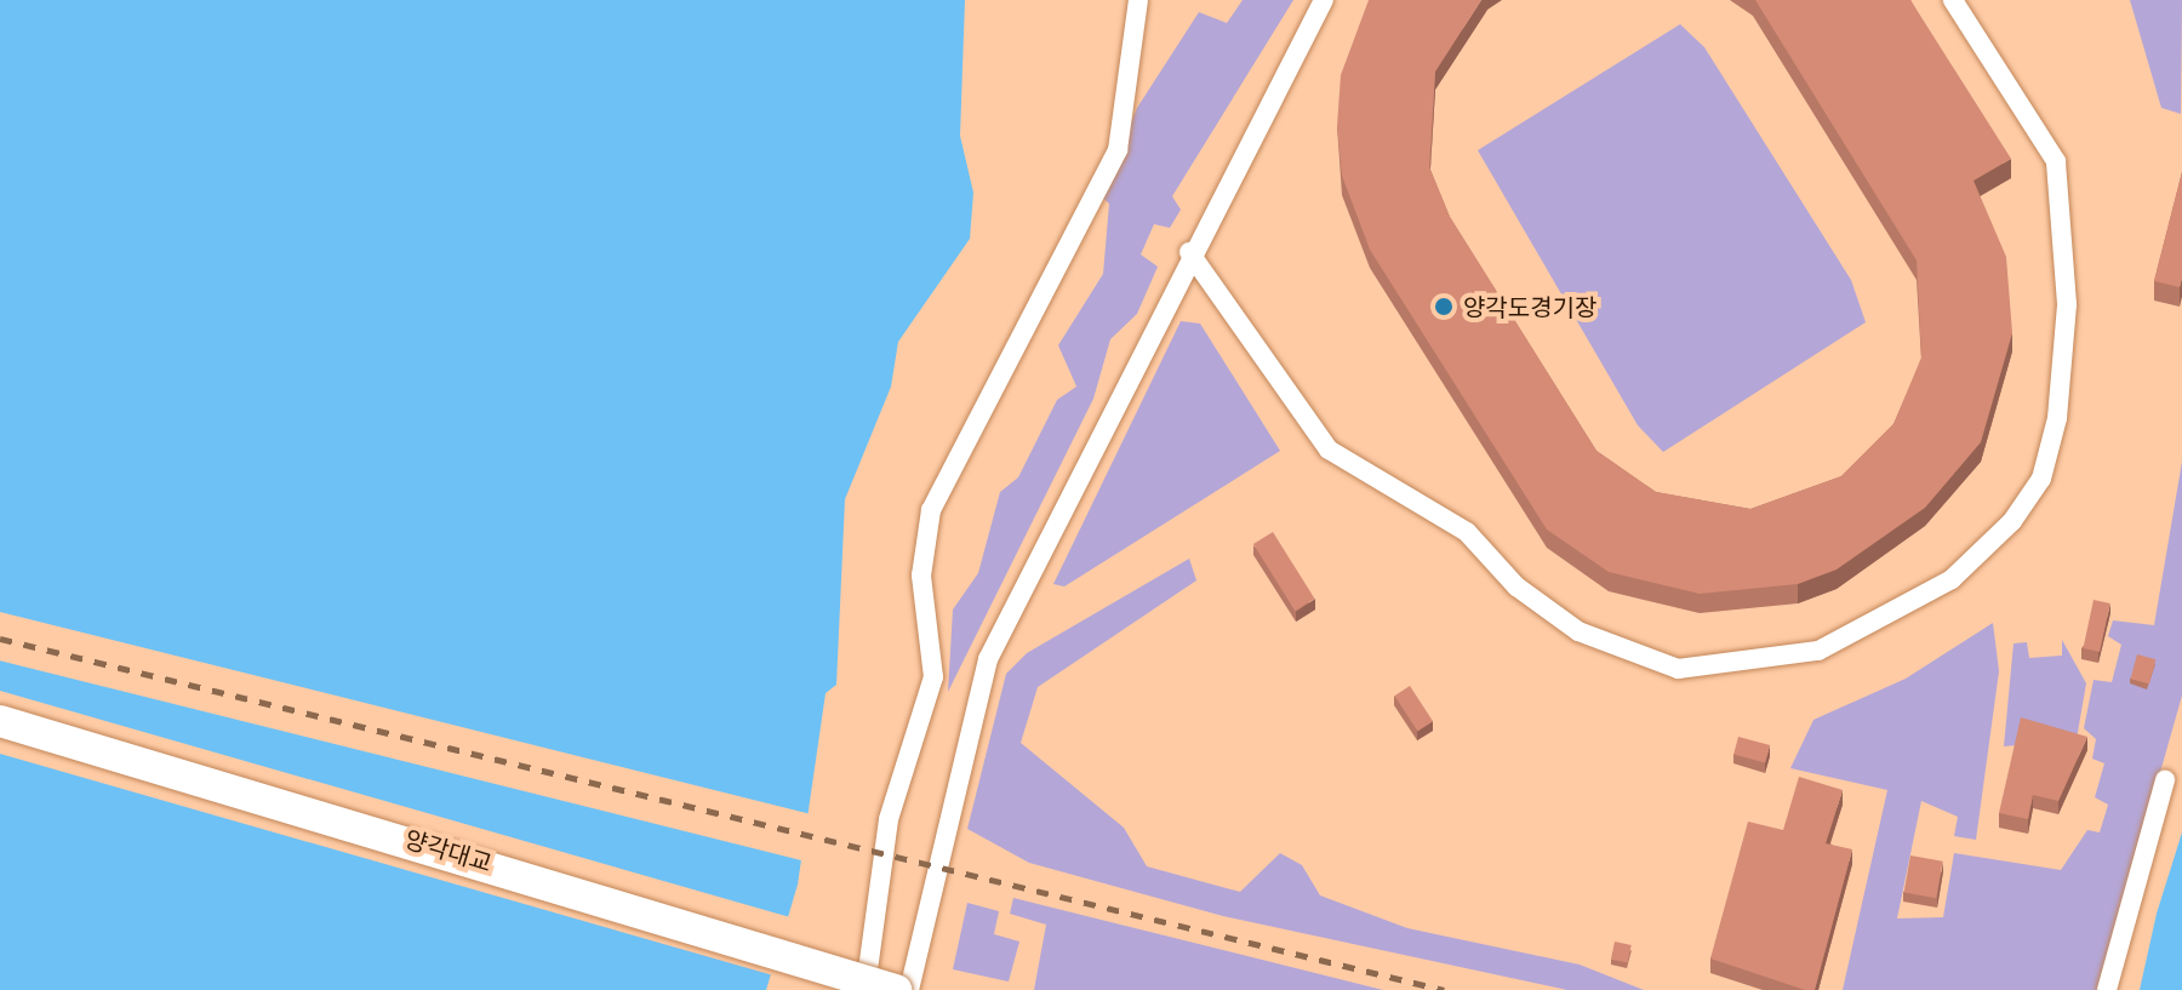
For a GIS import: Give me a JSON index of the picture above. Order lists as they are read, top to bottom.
{
  "streets": {
    "main road": ["양각대교"]
  },
  "places": ["양각도경기장"]
}
